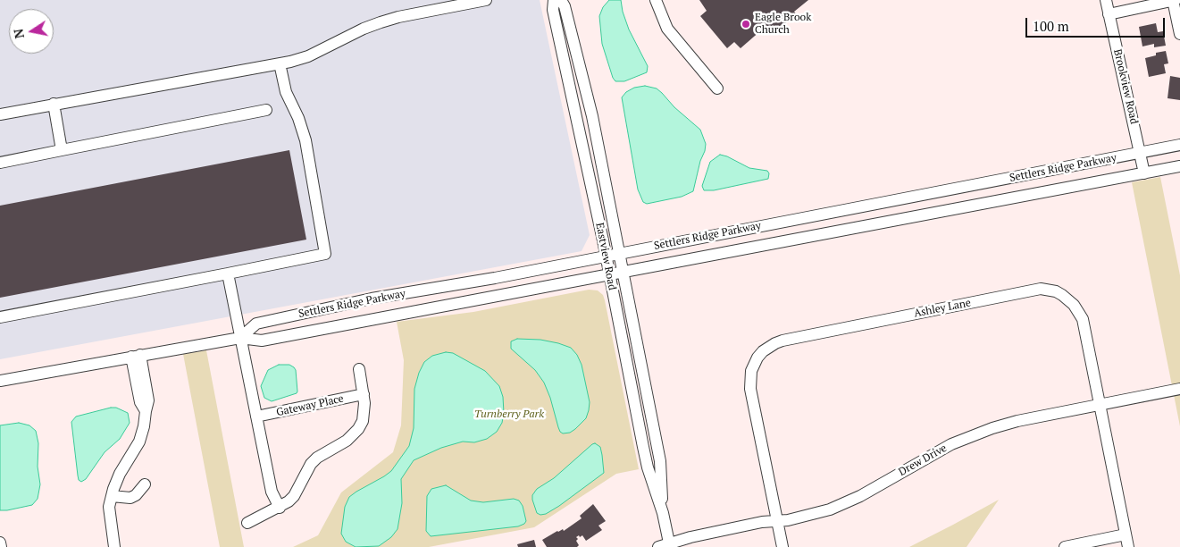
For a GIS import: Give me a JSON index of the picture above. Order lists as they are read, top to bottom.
{
  "streets": {
    "street": [
      "Brookview Road",
      "Settlers Ridge Parkway",
      "Eastview Road",
      "Ashley Lane",
      "Gateway Place",
      "Drew Drive"
    ]
  },
  "crossings": [
    ["Brookview Road", "Settlers Ridge Parkway"],
    ["Settlers Ridge Parkway", "Eastview Road"],
    ["Eastview Road", "Drew Drive"],
    ["Ashley Lane", "Drew Drive"]
  ],
  "parks": ["Turnberry Park"],
  "places": ["Eagle Brook Church"],
  "scale_bar": "100 m",
  "north": "left"
}
